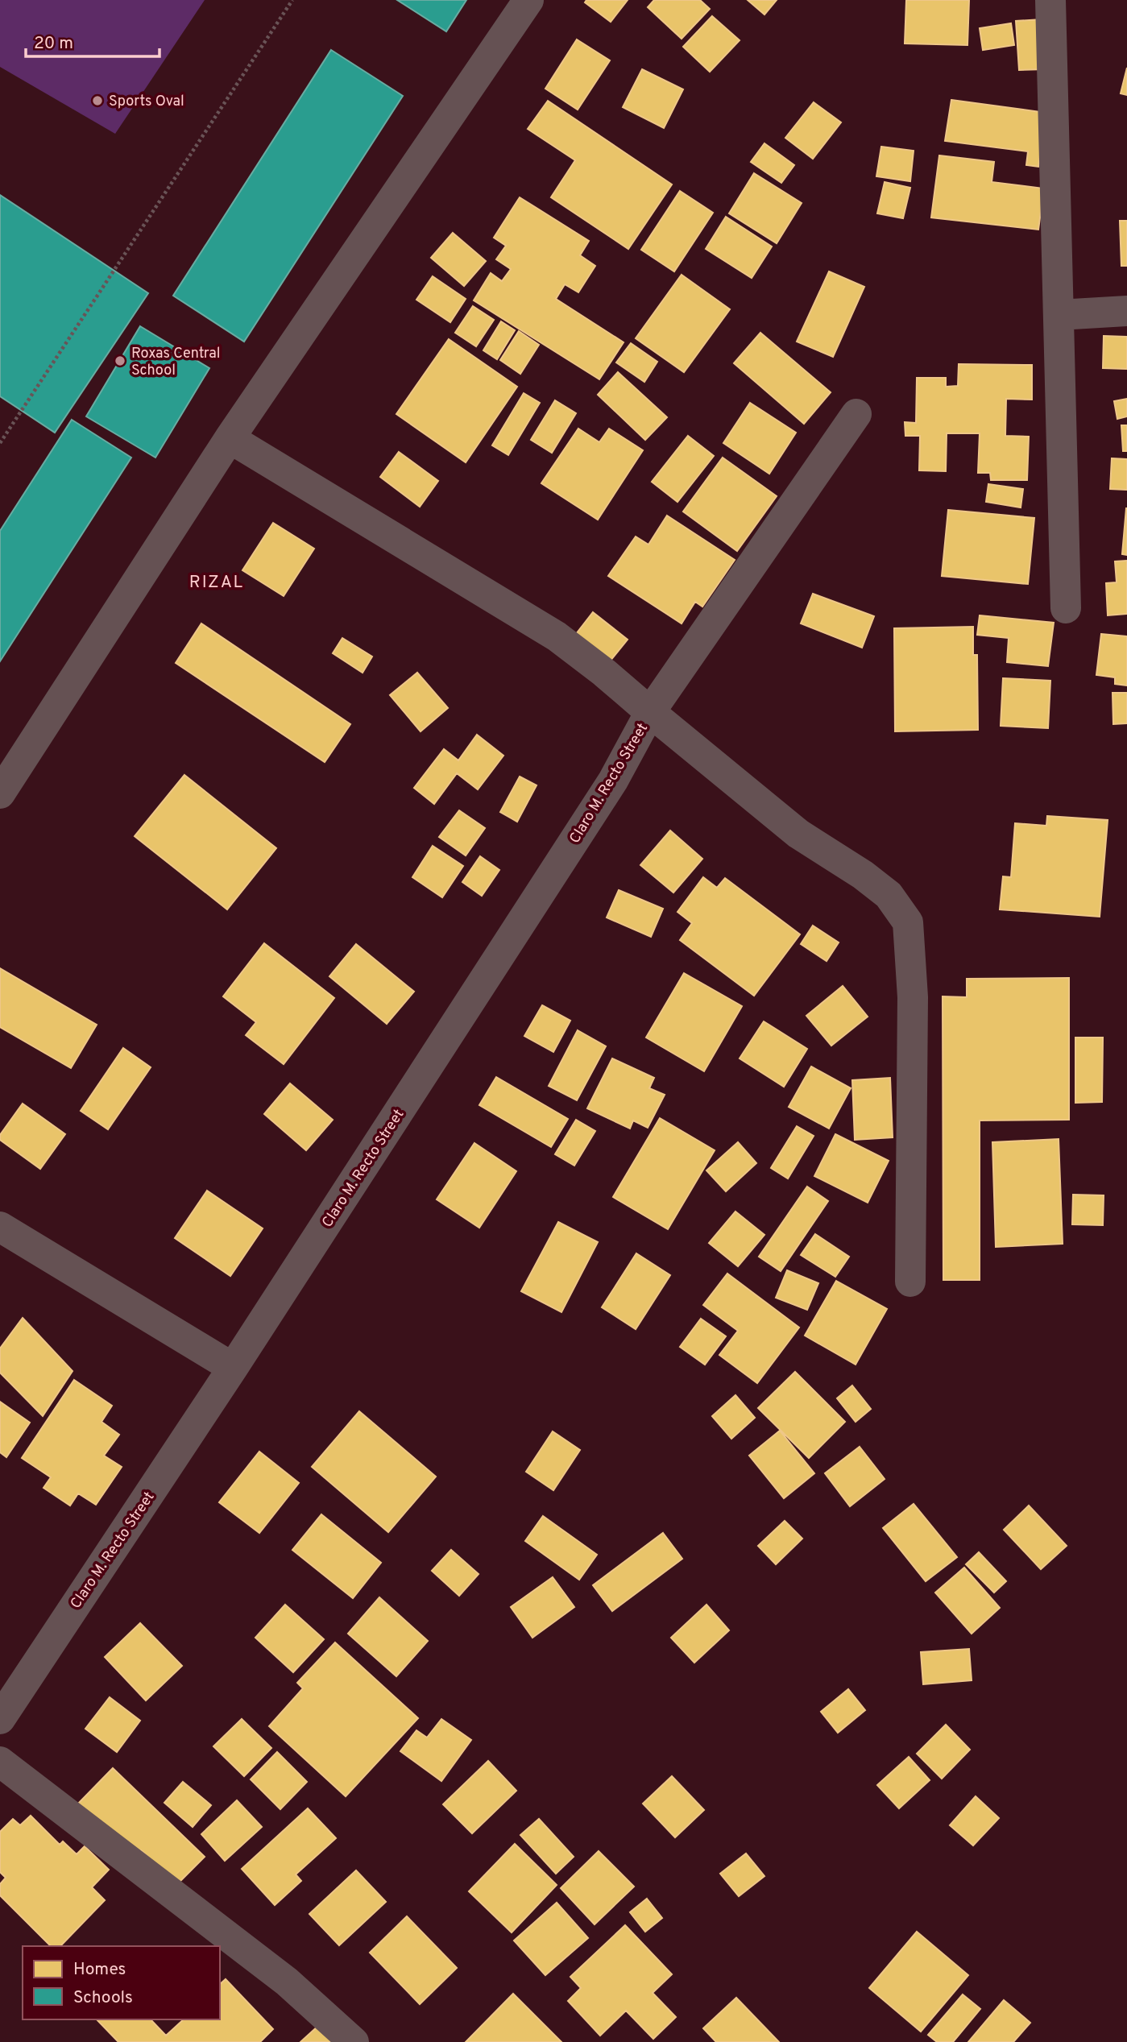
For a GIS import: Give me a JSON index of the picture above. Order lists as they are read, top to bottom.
{
  "streets": {
    "street": ["Claro M. Recto Street"]
  },
  "districts": ["RIZAL"],
  "places": ["Sports Oval", "Roxas Central School"],
  "legend": ["Homes", "Schools"],
  "scale_bar": "20 m"
}
